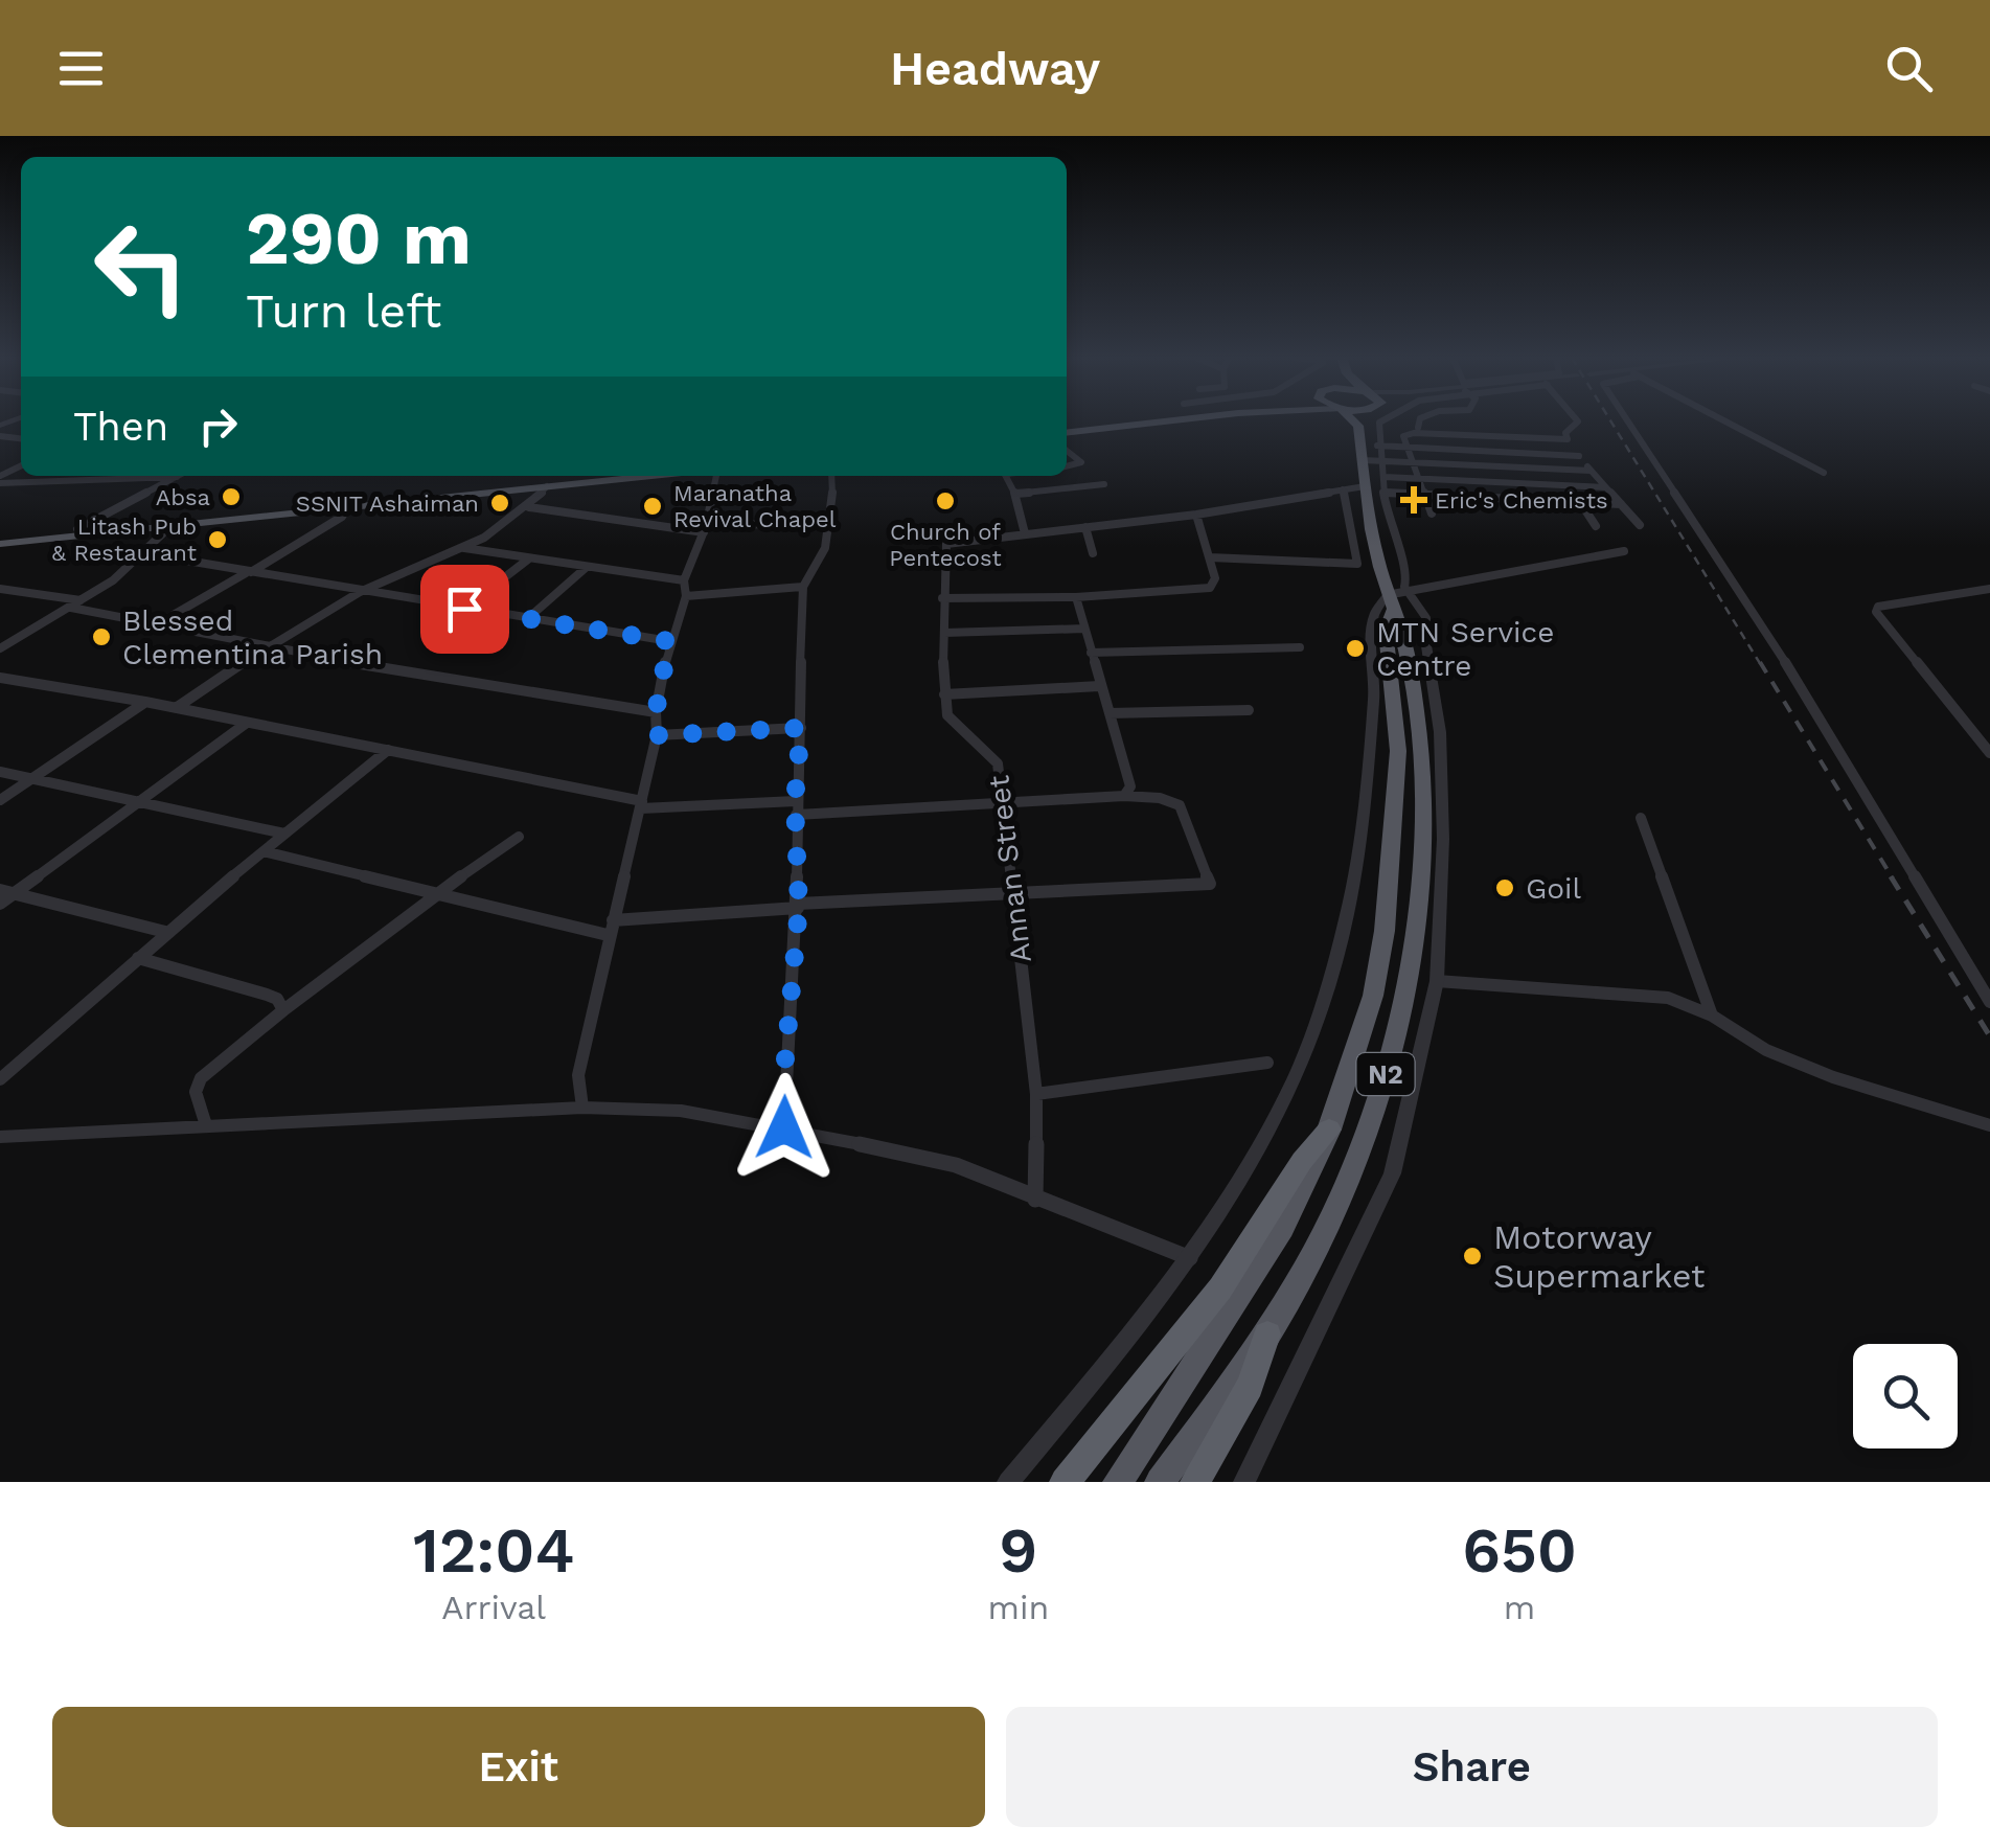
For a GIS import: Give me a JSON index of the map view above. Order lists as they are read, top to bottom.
{
  "streets": {
    "highway": ["N2"],
    "street": ["Annan Street"]
  },
  "places": {
    "other": [
      "Absa",
      "Church of Pentecost",
      "SSNIT Ashaiman",
      "Maranatha Revival Chapel",
      "Litash Pub & Restaurant",
      "Blessed Clementina Parish",
      "MTN Service Centre",
      "Goil",
      "Motorway Supermarket"
    ],
    "health": ["Eric's Chemists"]
  },
  "page": {
    "header": "Headway",
    "turn": ["290 m", "Turn left"],
    "then": "Then",
    "eta": [
      "12:04",
      "Arrival",
      "9",
      "min",
      "650",
      "m"
    ],
    "buttons": ["Exit", "Share"]
  }
}
